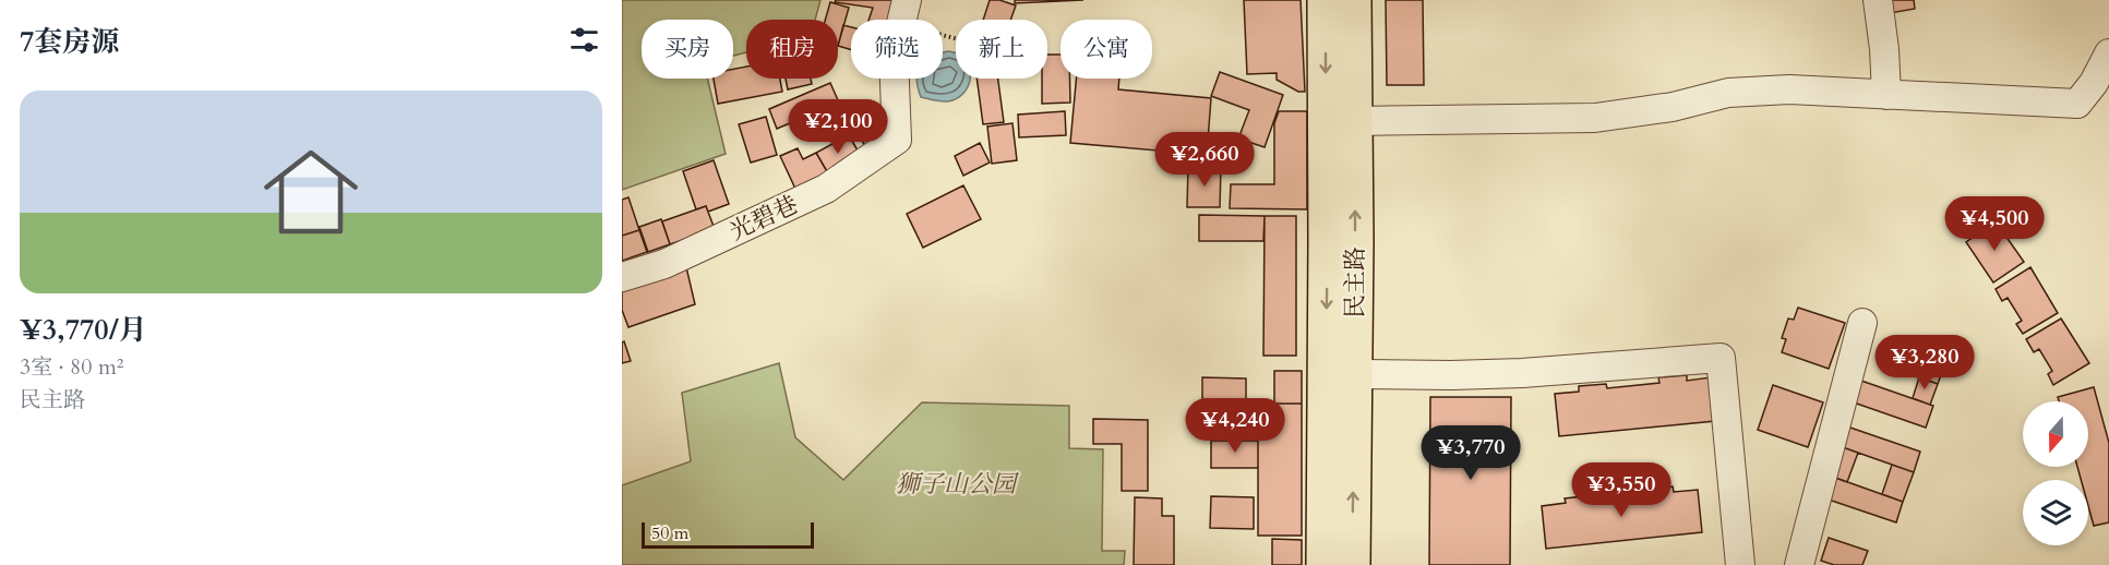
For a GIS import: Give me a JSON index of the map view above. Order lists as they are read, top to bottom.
{
  "streets": {
    "main road": ["民主路"],
    "street": ["光碧巷"]
  },
  "parks": ["狮子山公园"],
  "scale_bar": "50 m",
  "north": "bottom",
  "page": {
    "heading": "7套房源",
    "chip": [
      "买房",
      "租房",
      "筛选",
      "新上",
      "公寓"
    ],
    "list": [
      {
        "name": "¥3,770/月",
        "note": "3室 · 80 m² · 民主路"
      }
    ],
    "price": [
      "¥2,100",
      "¥2,660",
      "¥4,500",
      "¥3,280",
      "¥4,240",
      "¥3,770",
      "¥3,550"
    ],
    "scale": "50 m"
  }
}
